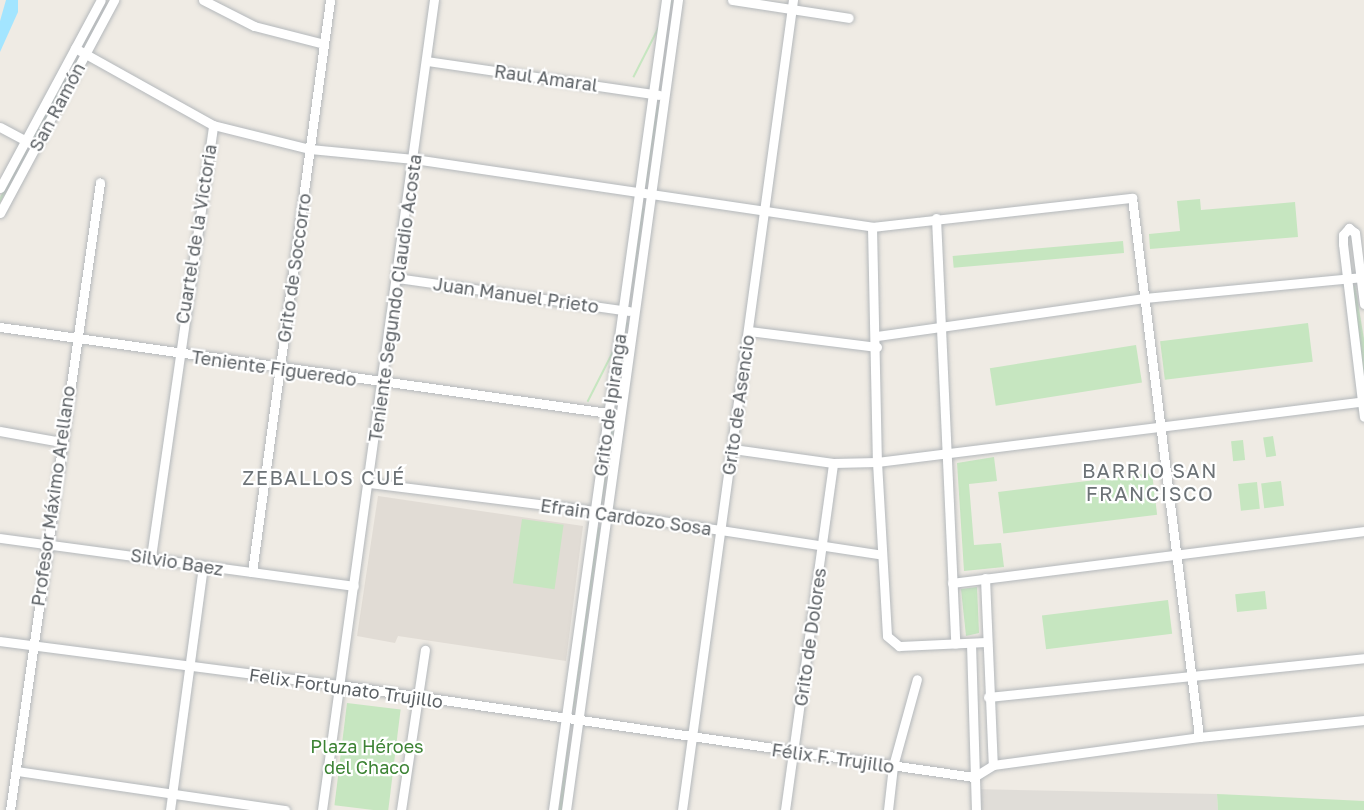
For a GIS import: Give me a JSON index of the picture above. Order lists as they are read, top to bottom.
{
  "streets": {
    "street": [
      "Raul Amaral",
      "San Ramón",
      "Cuartel de la Victoria",
      "Grito de Soccorro",
      "Juan Manuel Prieto",
      "Teniente Segundo Claudio Acosta",
      "Teniente Figueredo",
      "Grito de Ipiranga",
      "Grito de Asencio",
      "Profesor Máximo Arellano",
      "Efrain Cardozo Sosa",
      "Silvio Baez",
      "Grito de Dolores",
      "Felix Fortunato Trujillo",
      "Félix F. Trujillo"
    ]
  },
  "crossings": [
    ["Raul Amaral", "Teniente Segundo Claudio Acosta"],
    ["Raul Amaral", "Grito de Ipiranga"],
    ["Cuartel de la Victoria", "Teniente Figueredo"],
    ["Cuartel de la Victoria", "Silvio Baez"],
    ["Grito de Soccorro", "Teniente Figueredo"],
    ["Grito de Soccorro", "Silvio Baez"],
    ["Juan Manuel Prieto", "Teniente Segundo Claudio Acosta"],
    ["Juan Manuel Prieto", "Grito de Ipiranga"],
    ["Teniente Segundo Claudio Acosta", "Teniente Figueredo"],
    ["Teniente Segundo Claudio Acosta", "Efrain Cardozo Sosa"],
    ["Teniente Segundo Claudio Acosta", "Silvio Baez"],
    ["Teniente Segundo Claudio Acosta", "Felix Fortunato Trujillo"],
    ["Teniente Figueredo", "Grito de Ipiranga"],
    ["Teniente Figueredo", "Profesor Máximo Arellano"],
    ["Grito de Ipiranga", "Efrain Cardozo Sosa"],
    ["Grito de Ipiranga", "Felix Fortunato Trujillo"],
    ["Grito de Asencio", "Efrain Cardozo Sosa"],
    ["Grito de Asencio", "Felix Fortunato Trujillo"],
    ["Grito de Asencio", "Félix F. Trujillo"],
    ["Profesor Máximo Arellano", "Silvio Baez"],
    ["Profesor Máximo Arellano", "Felix Fortunato Trujillo"],
    ["Efrain Cardozo Sosa", "Grito de Dolores"],
    ["Grito de Dolores", "Félix F. Trujillo"],
    ["Felix Fortunato Trujillo", "Félix F. Trujillo"]
  ],
  "districts": ["BARRIO SAN FRANCISCO", "ZEBALLOS CUÉ"],
  "parks": ["Plaza Héroes del Chaco"]
}
